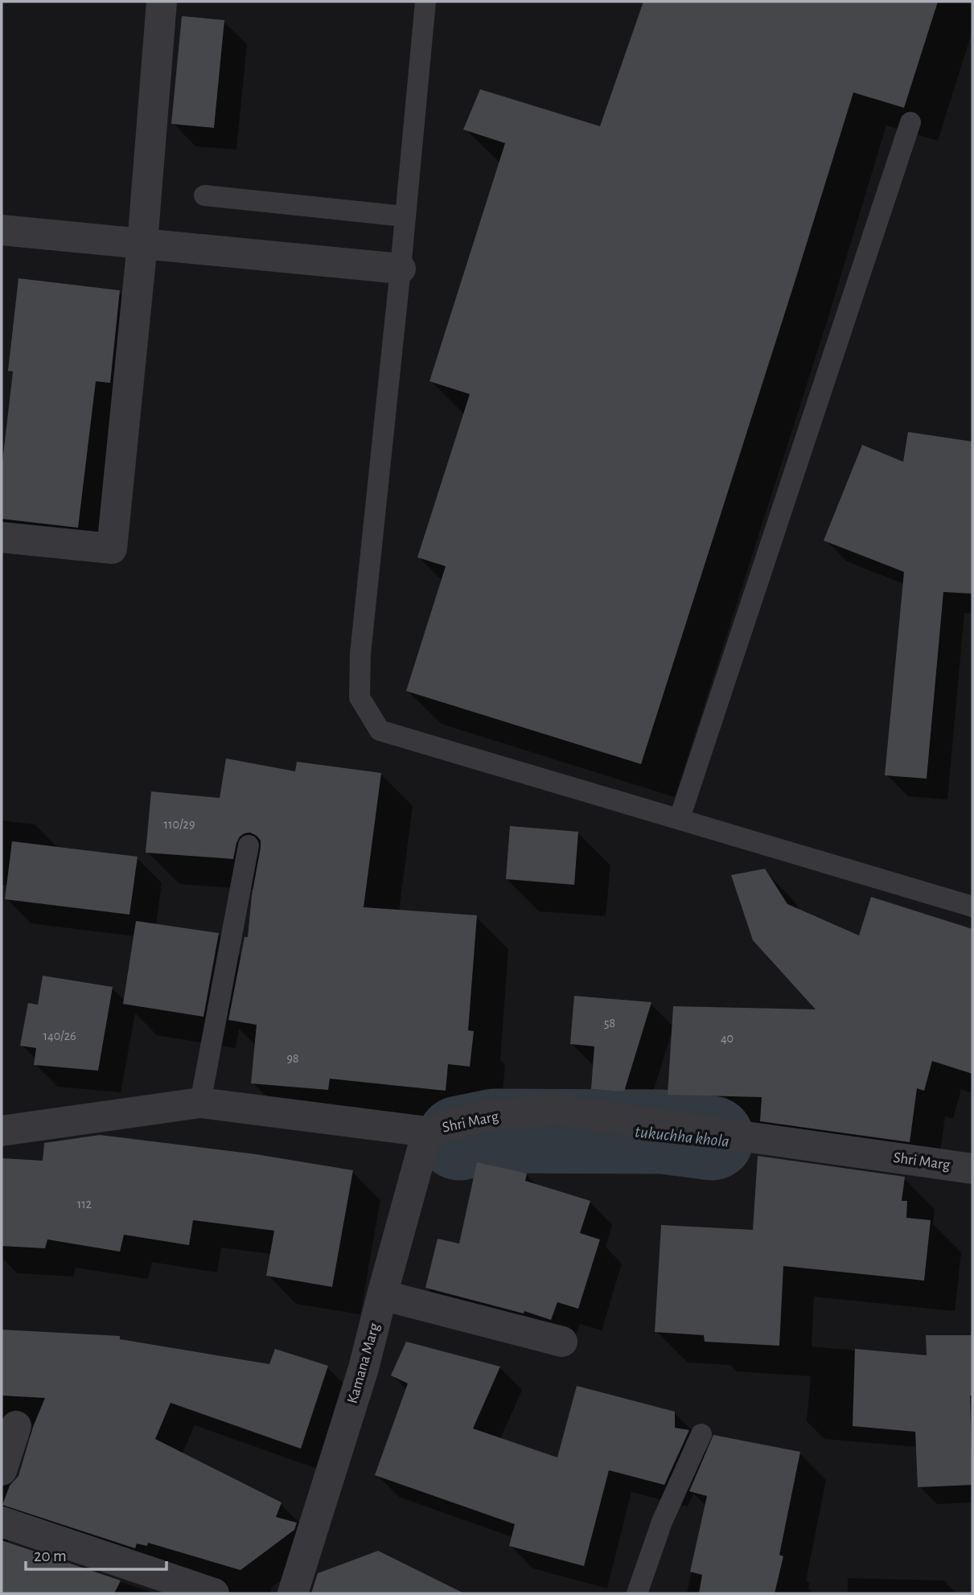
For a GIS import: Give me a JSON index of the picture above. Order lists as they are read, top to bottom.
{
  "streets": {
    "street": ["Shri Marg", "Kamana Marg"]
  },
  "crossings": [
    ["Shri Marg", "Kamana Marg"]
  ],
  "water": ["tukuchha khola"],
  "house_numbers": [
    "110/29",
    "58",
    "140/26",
    "40",
    "98",
    "112"
  ],
  "scale_bar": "20 m"
}
